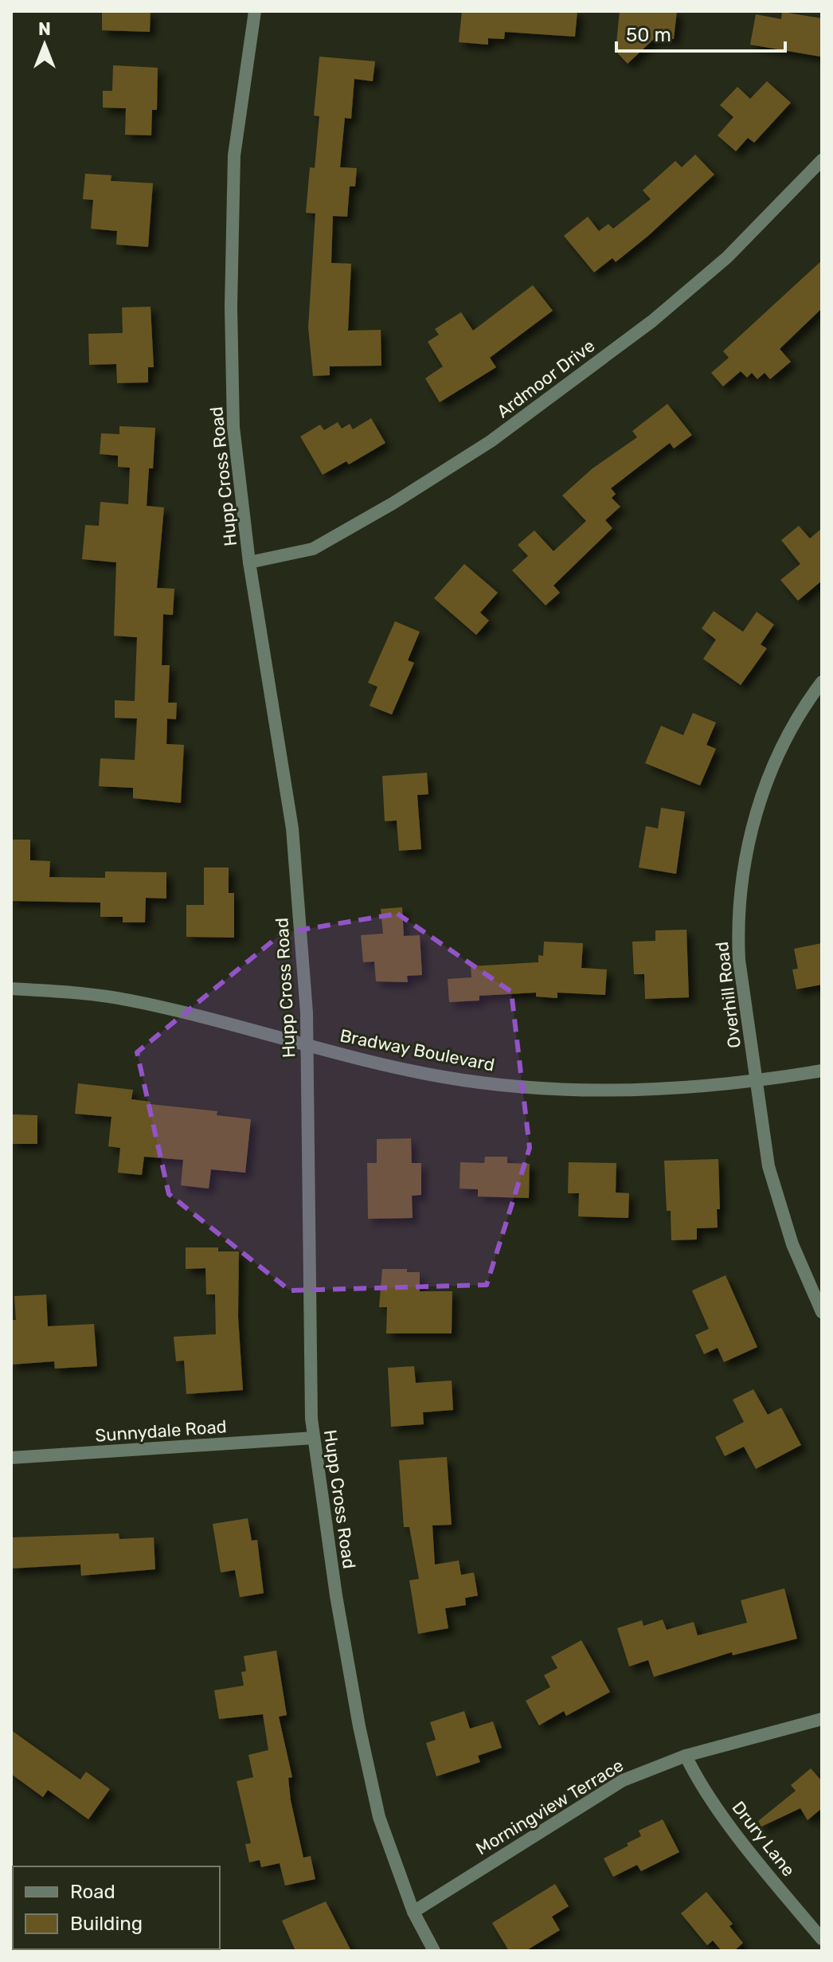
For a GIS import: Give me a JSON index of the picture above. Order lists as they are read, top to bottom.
{
  "streets": {
    "street": [
      "Ardmoor Drive",
      "Hupp Cross Road",
      "Overhill Road",
      "Bradway Boulevard",
      "Sunnydale Road",
      "Morningview Terrace",
      "Drury Lane"
    ]
  },
  "crossings": [
    ["Ardmoor Drive", "Hupp Cross Road"],
    ["Hupp Cross Road", "Bradway Boulevard"],
    ["Hupp Cross Road", "Sunnydale Road"],
    ["Hupp Cross Road", "Morningview Terrace"],
    ["Overhill Road", "Bradway Boulevard"],
    ["Morningview Terrace", "Drury Lane"]
  ],
  "legend": ["Road", "Building"],
  "scale_bar": "50 m",
  "north": "top"
}
